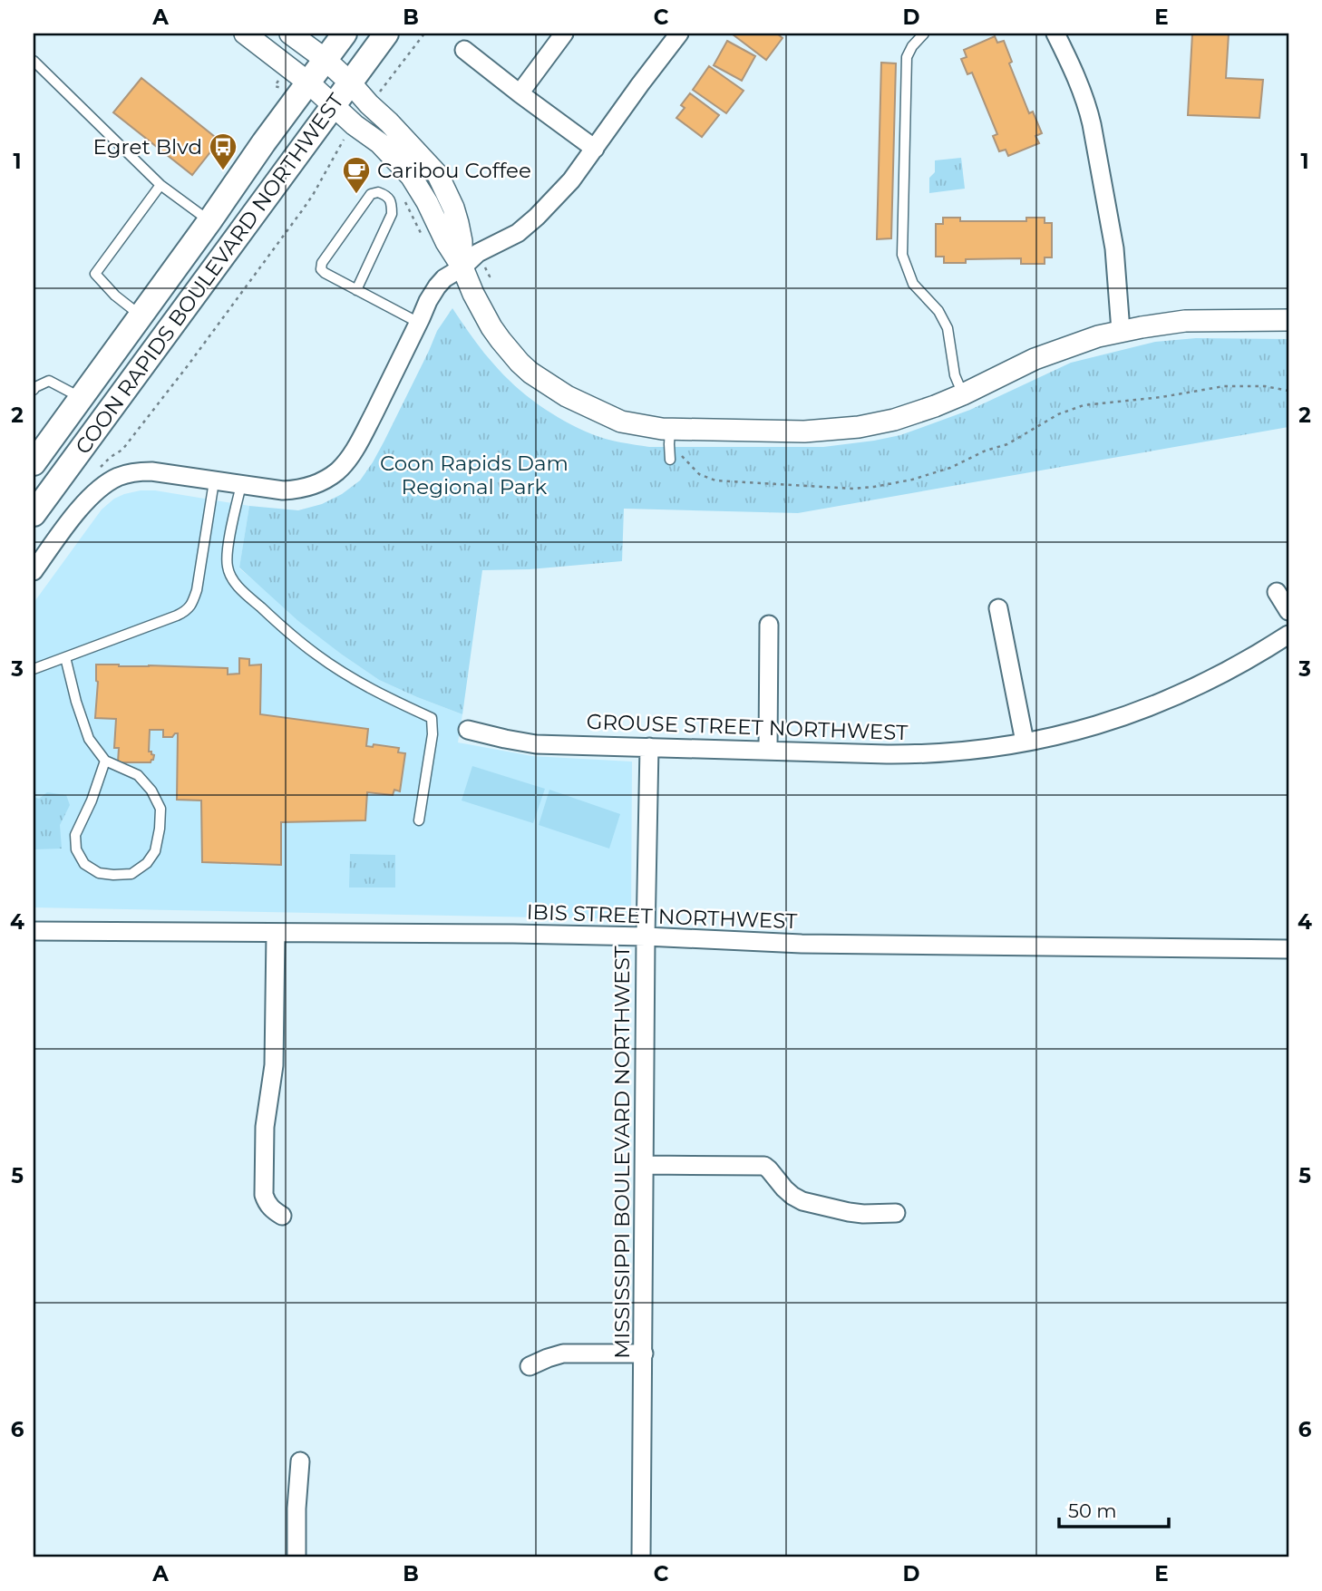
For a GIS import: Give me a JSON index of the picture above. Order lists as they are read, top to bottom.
{
  "streets": {
    "main road": ["COON RAPIDS BOULEVARD NORTHWEST"],
    "street": ["GROUSE STREET NORTHWEST", "IBIS STREET NORTHWEST", "MISSISSIPPI BOULEVARD NORTHWEST"]
  },
  "crossings": [
    ["GROUSE STREET NORTHWEST", "MISSISSIPPI BOULEVARD NORTHWEST"],
    ["IBIS STREET NORTHWEST", "MISSISSIPPI BOULEVARD NORTHWEST"]
  ],
  "parks": ["Coon Rapids Dam Regional Park"],
  "places": {
    "bus stop": ["Egret Blvd"],
    "cafe": ["Caribou Coffee"]
  },
  "scale_bar": "50 m",
  "grid": {
    "columns": [
      "A",
      "B",
      "C",
      "D",
      "E"
    ],
    "rows": [
      "1",
      "2",
      "3",
      "4",
      "5",
      "6"
    ]
  }
}
